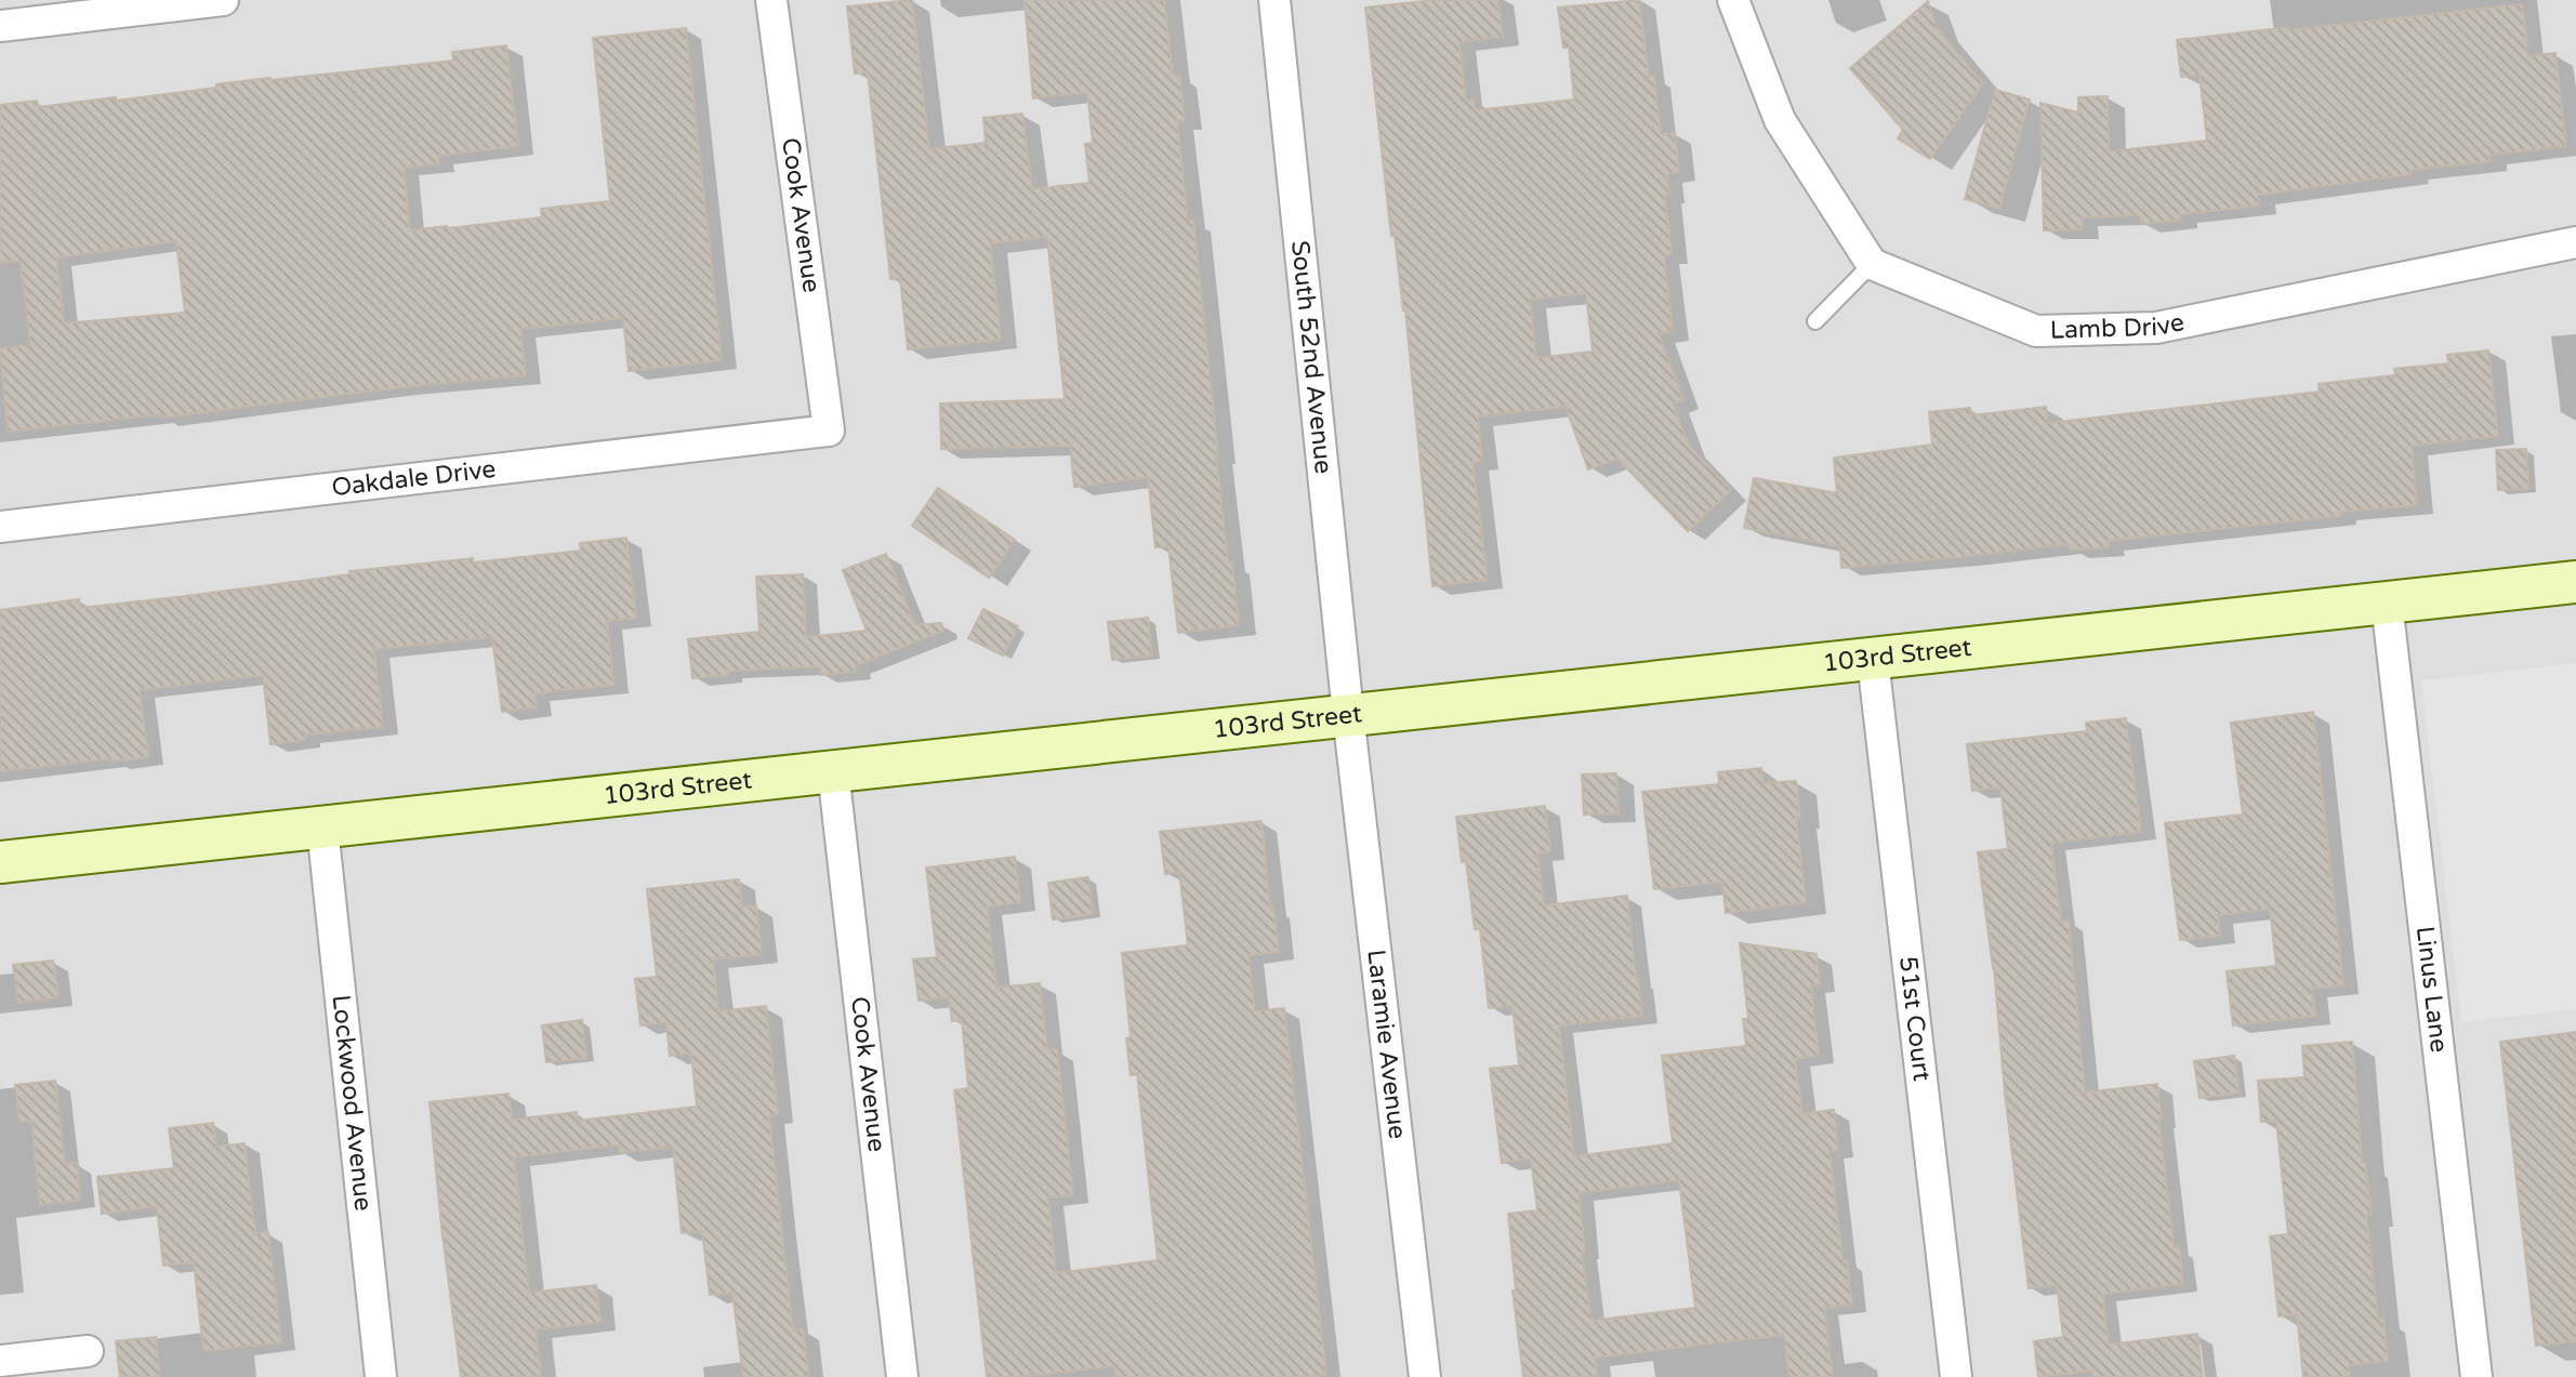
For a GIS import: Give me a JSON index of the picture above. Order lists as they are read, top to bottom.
{
  "streets": {
    "main road": ["103rd Street"],
    "street": [
      "Cook Avenue",
      "Lamb Drive",
      "South 52nd Avenue",
      "Oakdale Drive",
      "Linus Lane",
      "51st Court",
      "Laramie Avenue",
      "Lockwood Avenue"
    ]
  },
  "crossings": [
    ["Cook Avenue", "Oakdale Drive"],
    ["Cook Avenue", "103rd Street"],
    ["South 52nd Avenue", "103rd Street"],
    ["South 52nd Avenue", "Laramie Avenue"],
    ["103rd Street", "Linus Lane"],
    ["103rd Street", "51st Court"],
    ["103rd Street", "Laramie Avenue"],
    ["103rd Street", "Lockwood Avenue"]
  ]
}
